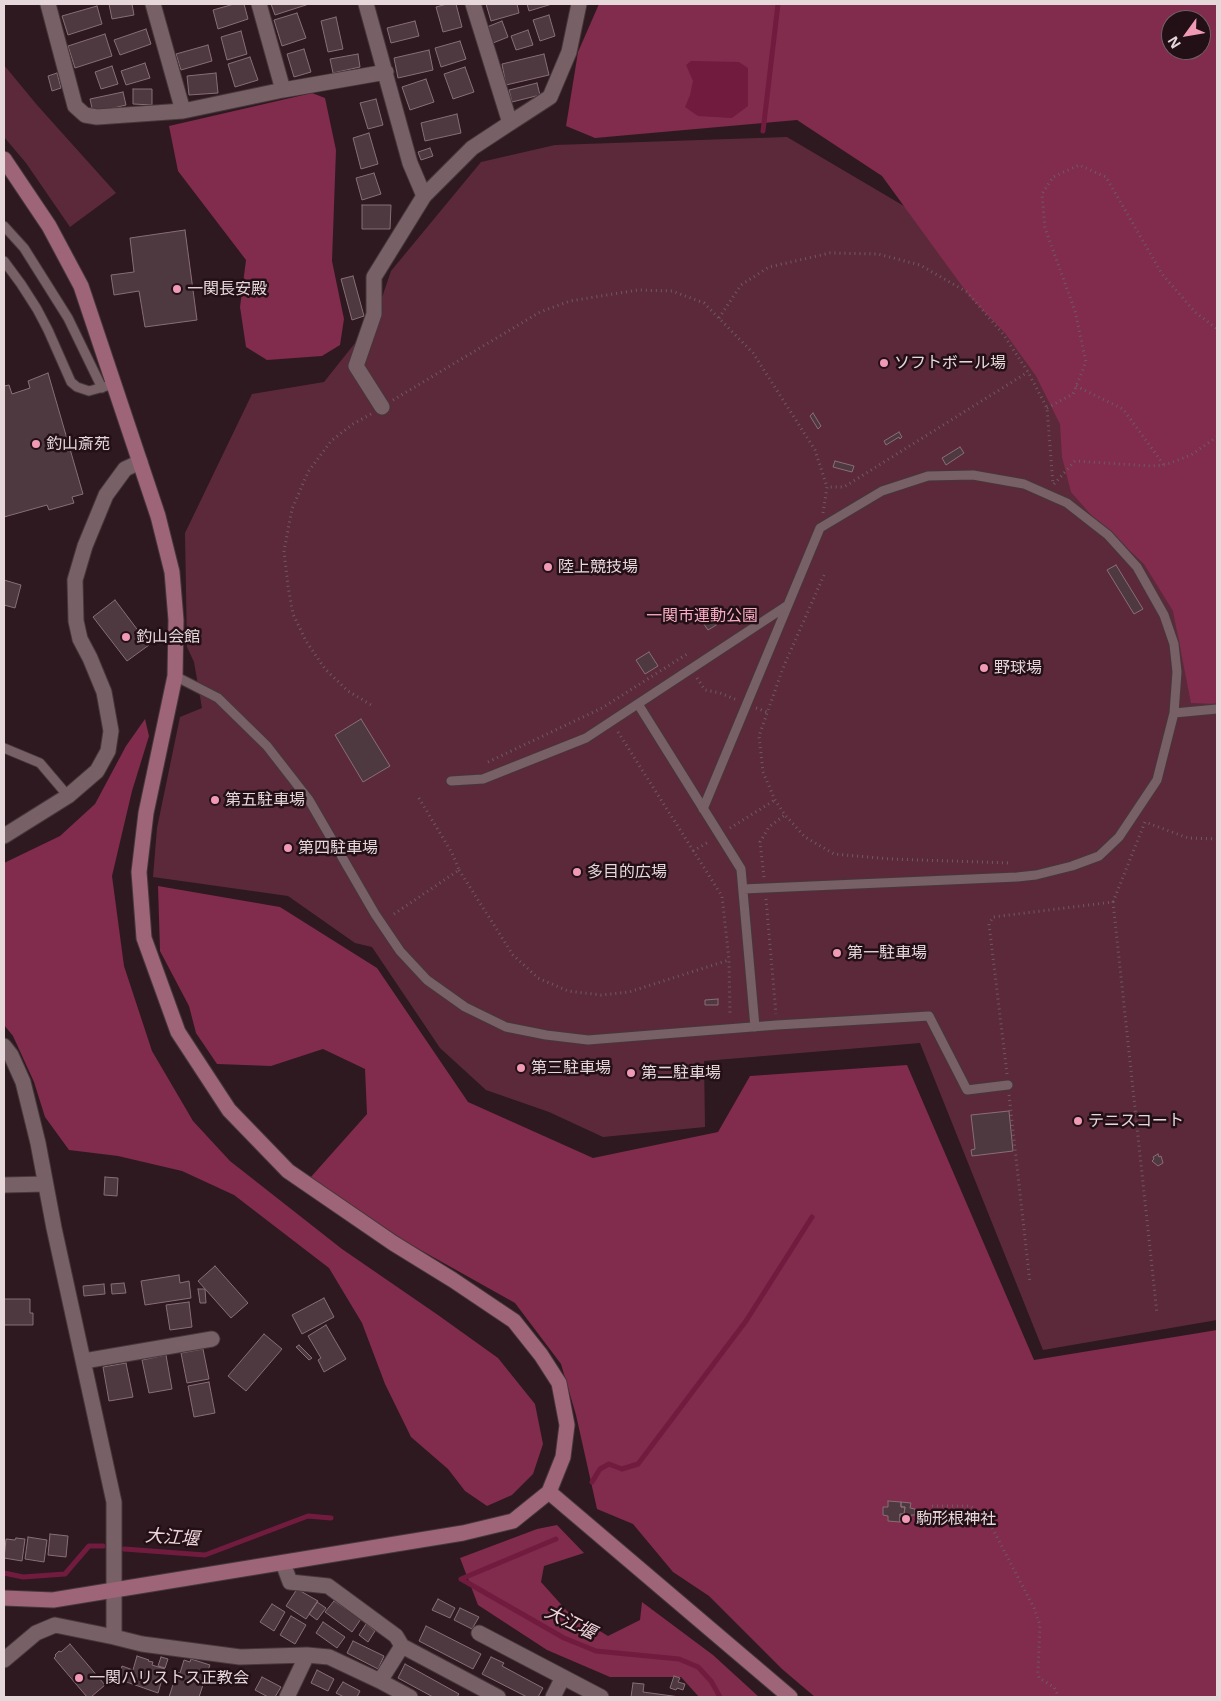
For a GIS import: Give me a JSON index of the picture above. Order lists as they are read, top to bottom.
{
  "water": ["大江堰"],
  "parks": ["一関市運動公園"],
  "places": [
    "一関長安殿",
    "ソフトボール場",
    "釣山斎苑",
    "陸上競技場",
    "釣山会館",
    "野球場",
    "第五駐車場",
    "第四駐車場",
    "多目的広場",
    "第一駐車場",
    "第三駐車場",
    "第二駐車場",
    "テニスコート",
    "駒形根神社",
    "一関ハリストス正教会"
  ],
  "north": "bottom left"
}
